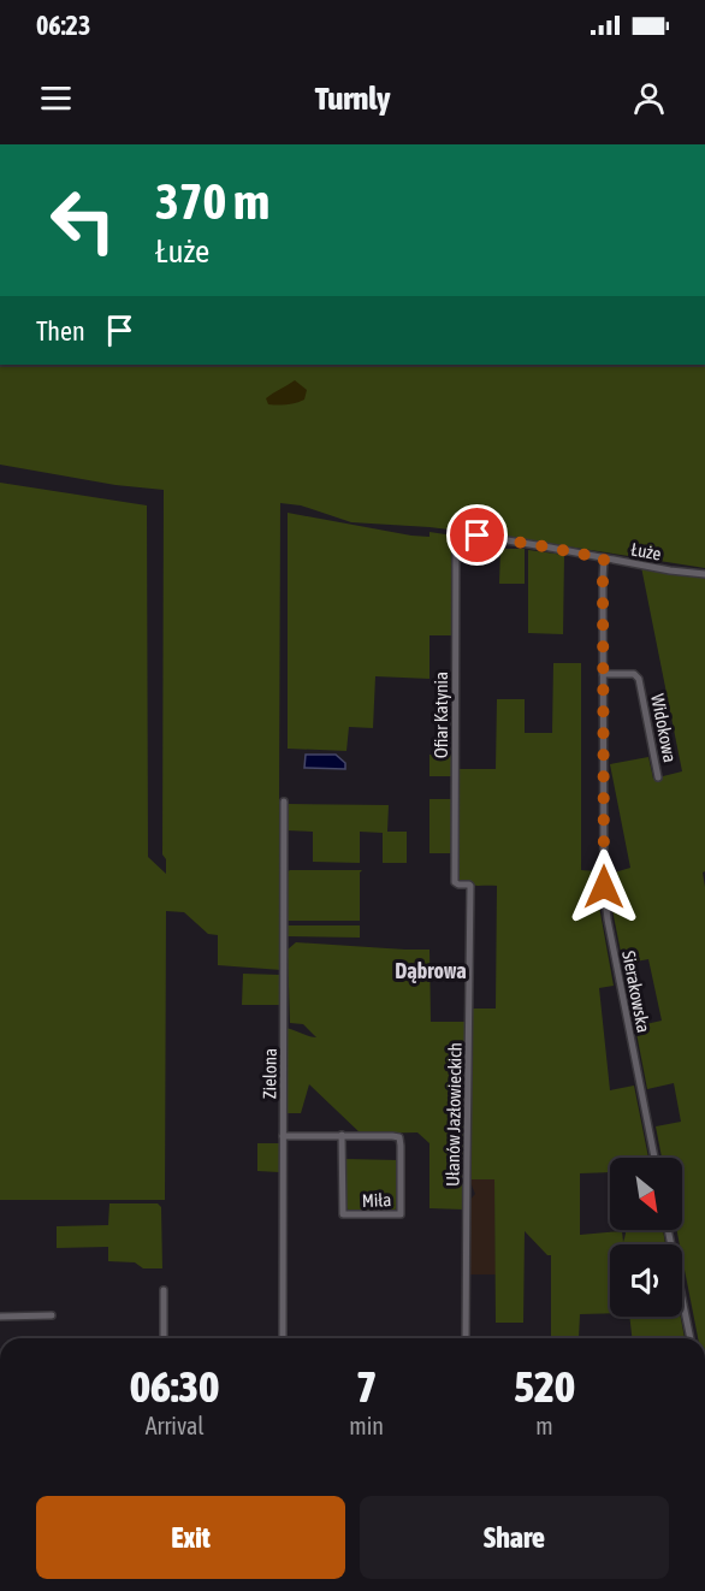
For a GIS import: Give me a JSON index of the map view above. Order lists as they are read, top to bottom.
{
  "streets": {
    "street": [
      "Łuże",
      "Ofiar Katynia",
      "Widokowa",
      "Sierakowska",
      "Zielona",
      "Ułanów Jazłowieckich",
      "Miła"
    ]
  },
  "crossings": [
    ["Łuże", "Ofiar Katynia"],
    ["Łuże", "Sierakowska"],
    ["Ofiar Katynia", "Ułanów Jazłowieckich"],
    ["Widokowa", "Sierakowska"],
    ["Zielona", "Miła"]
  ],
  "districts": ["Dąbrowa"],
  "north": "bottom right",
  "page": {
    "status": "06:23",
    "header": "Turnly",
    "turn": ["370 m", "Łuże"],
    "then": "Then",
    "eta": [
      "06:30",
      "Arrival",
      "7",
      "min",
      "520",
      "m"
    ],
    "buttons": ["Exit", "Share"]
  }
}
